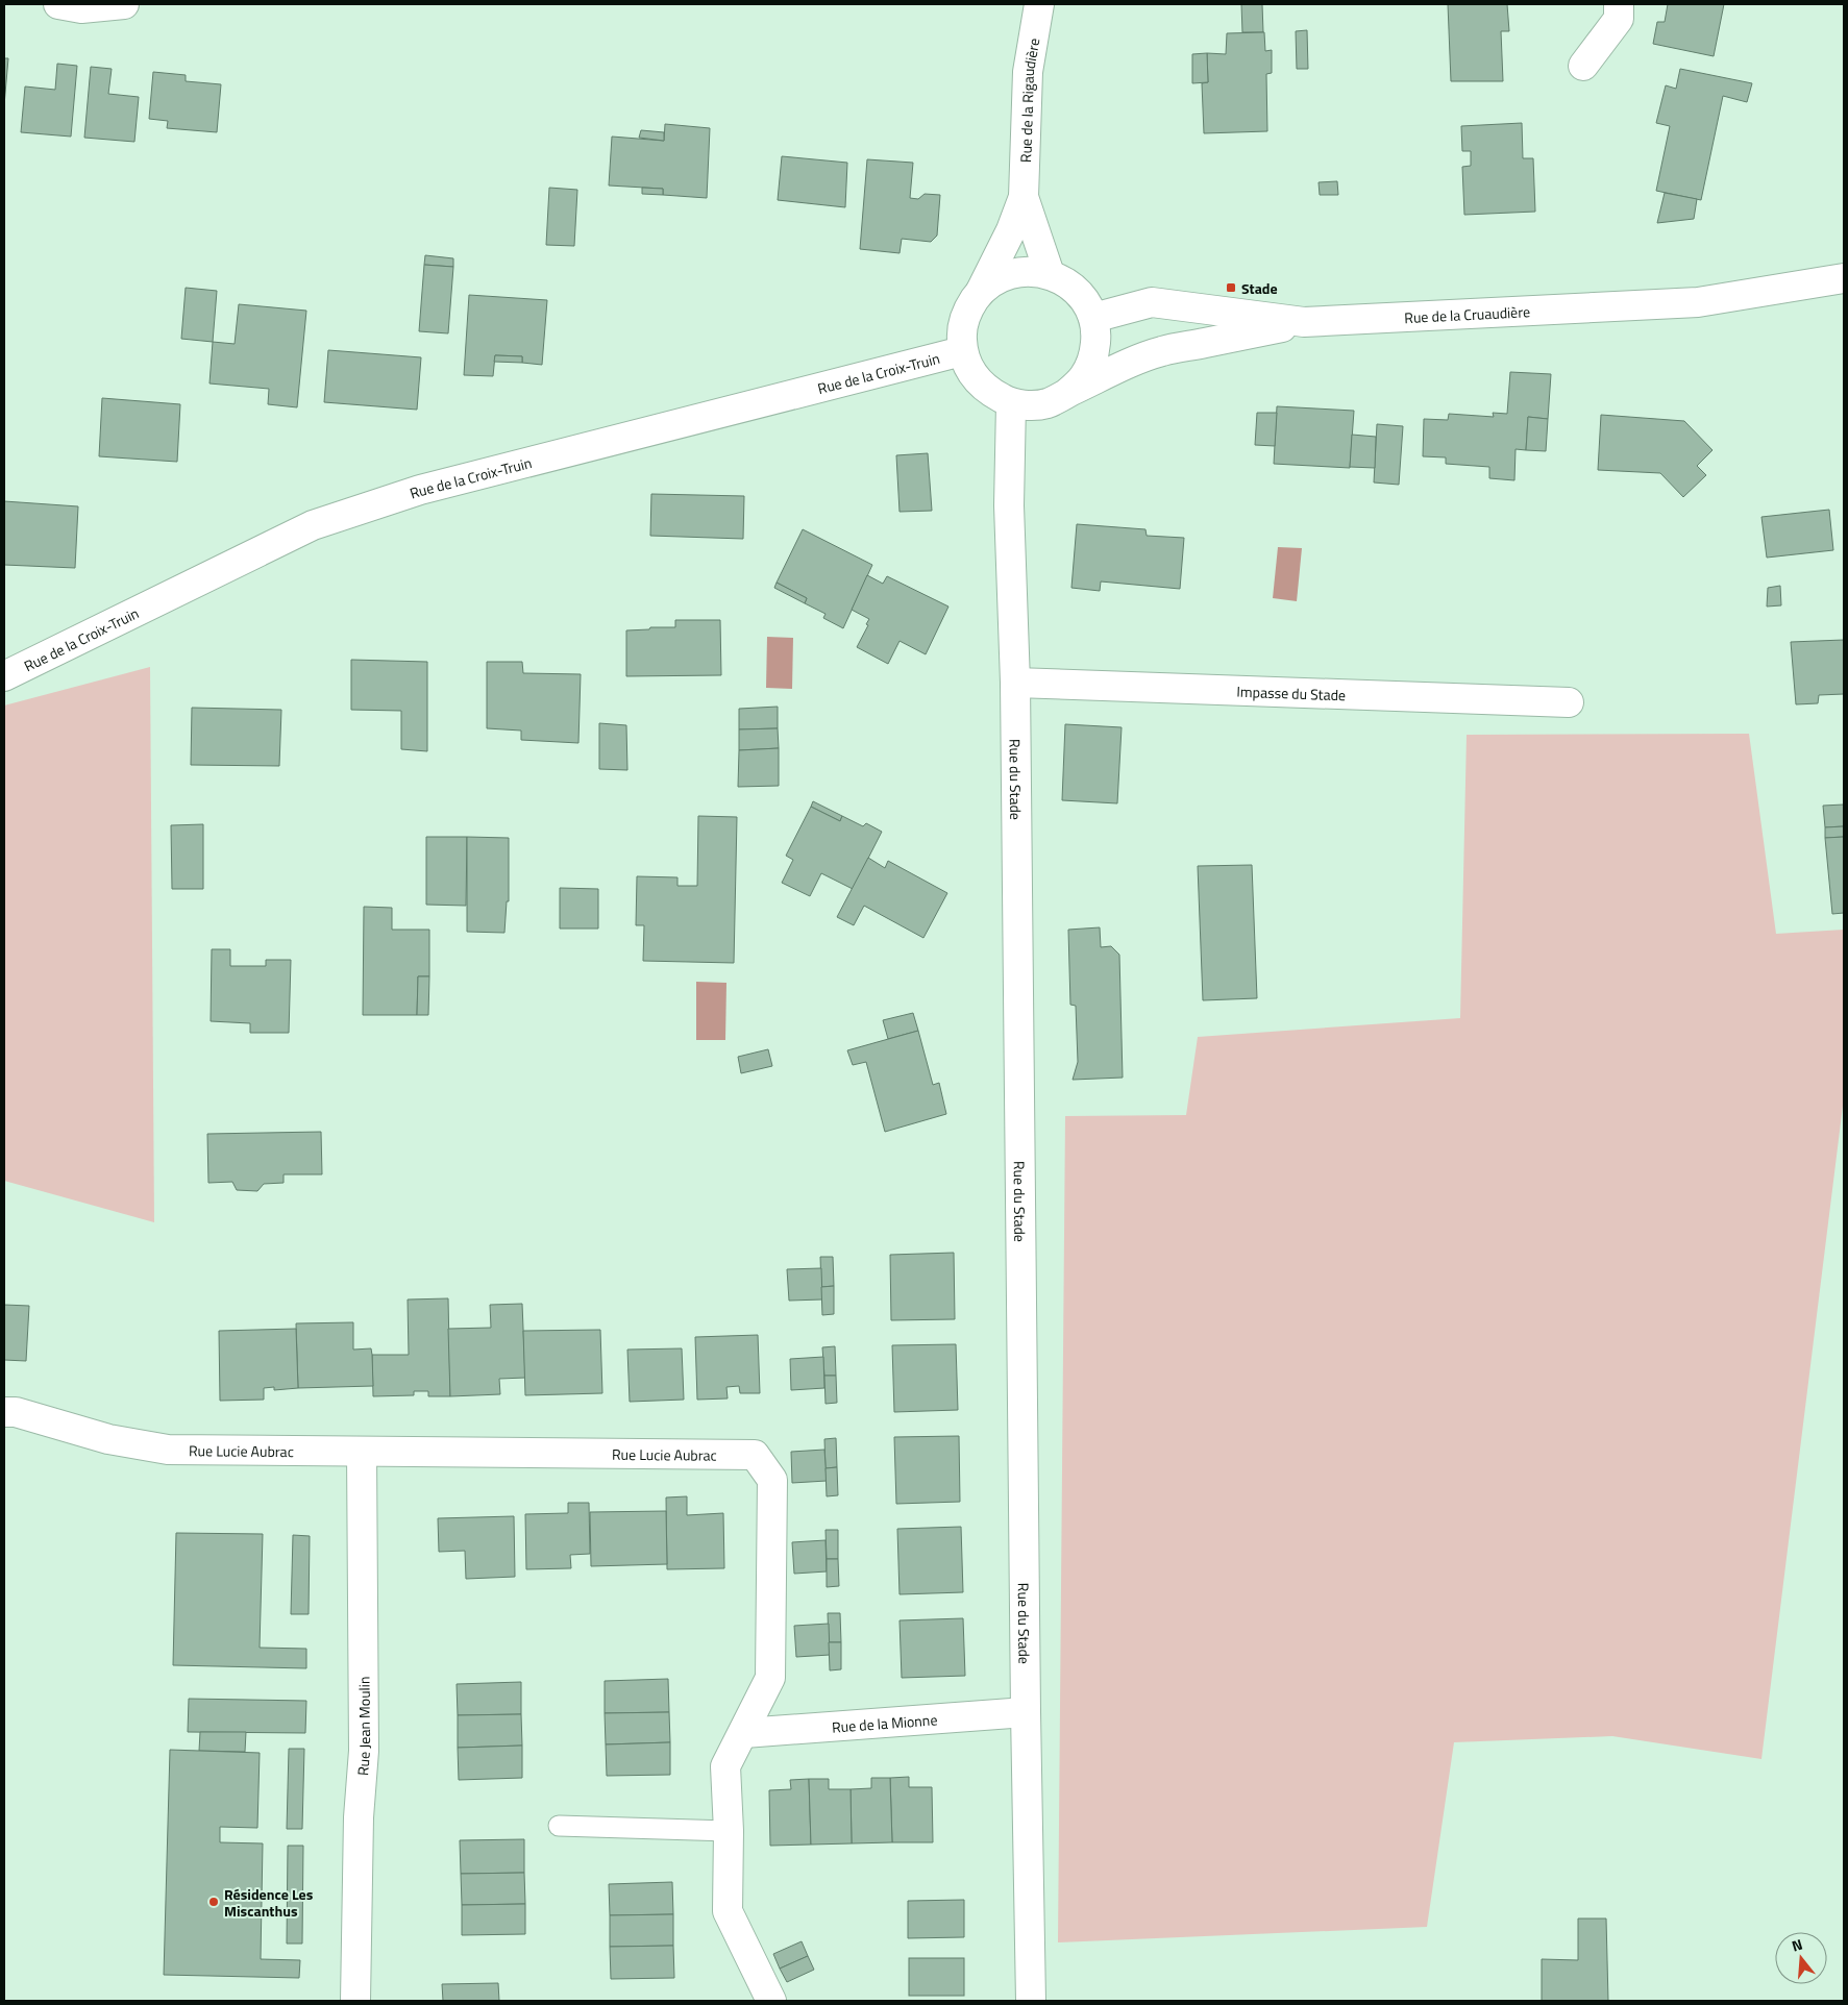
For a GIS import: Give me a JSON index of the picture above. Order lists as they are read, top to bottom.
{
  "streets": {
    "street": [
      "Rue de la Rigaudière",
      "Rue de la Cruaudière",
      "Rue de la Croix-Truin",
      "Impasse du Stade",
      "Rue du Stade",
      "Rue Lucie Aubrac",
      "Rue de la Mionne",
      "Rue Jean Moulin"
    ]
  },
  "crossings": [
    ["Rue de la Rigaudière", "Rue de la Cruaudière"],
    ["Rue de la Rigaudière", "Rue de la Croix-Truin"],
    ["Rue de la Rigaudière", "Rue du Stade"],
    ["Rue de la Cruaudière", "Rue de la Croix-Truin"],
    ["Rue de la Cruaudière", "Rue du Stade"],
    ["Rue de la Croix-Truin", "Rue du Stade"],
    ["Impasse du Stade", "Rue du Stade"],
    ["Rue du Stade", "Rue de la Mionne"],
    ["Rue Lucie Aubrac", "Rue de la Mionne"],
    ["Rue Lucie Aubrac", "Rue Jean Moulin"]
  ],
  "places": {
    "transit": ["Stade"],
    "other": ["Résidence Les Miscanthus"]
  },
  "north": "top"
}
